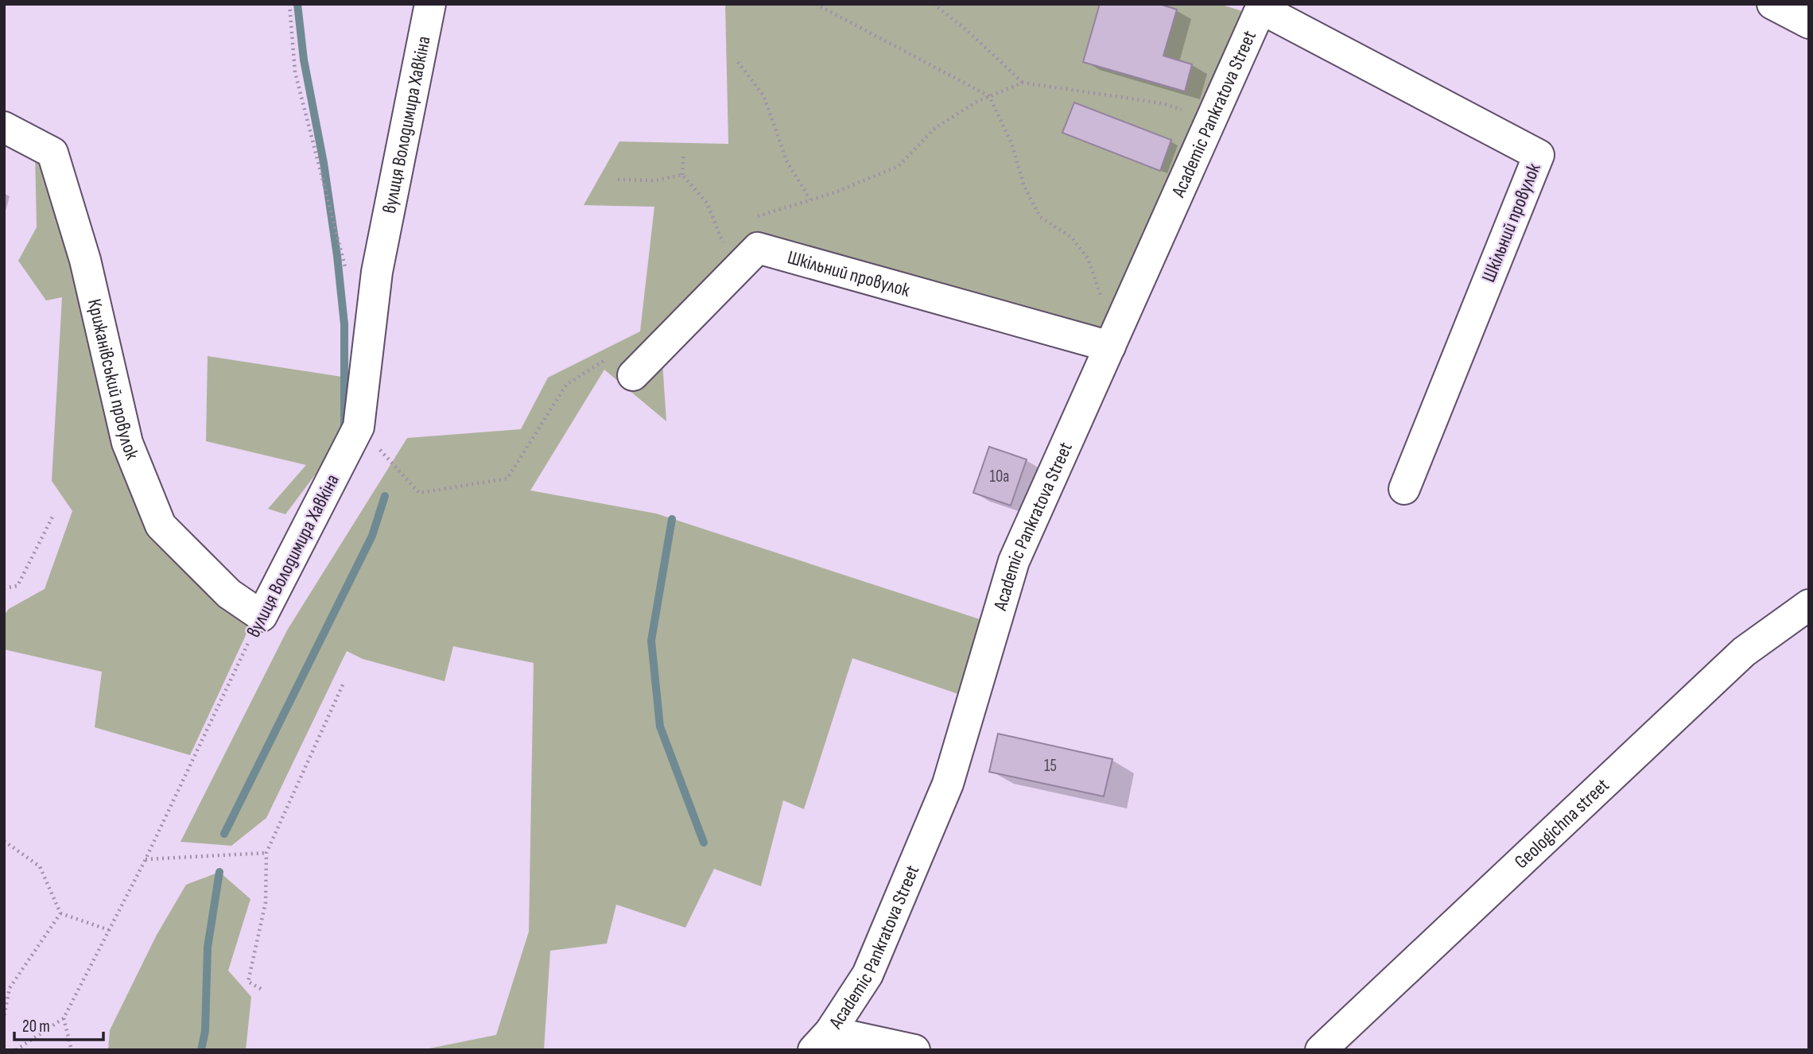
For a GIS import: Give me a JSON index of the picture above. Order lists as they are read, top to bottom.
{
  "streets": {
    "street": [
      "Academic Pankratova Street",
      "вулиця Володимира Хавкіна",
      "Шкільний провулок",
      "Крижанівський провулок",
      "Geologichna street"
    ]
  },
  "crossings": [
    ["Academic Pankratova Street", "Шкільний провулок"],
    ["вулиця Володимира Хавкіна", "Крижанівський провулок"]
  ],
  "house_numbers": ["10а", "15"],
  "scale_bar": "20 m"
}
